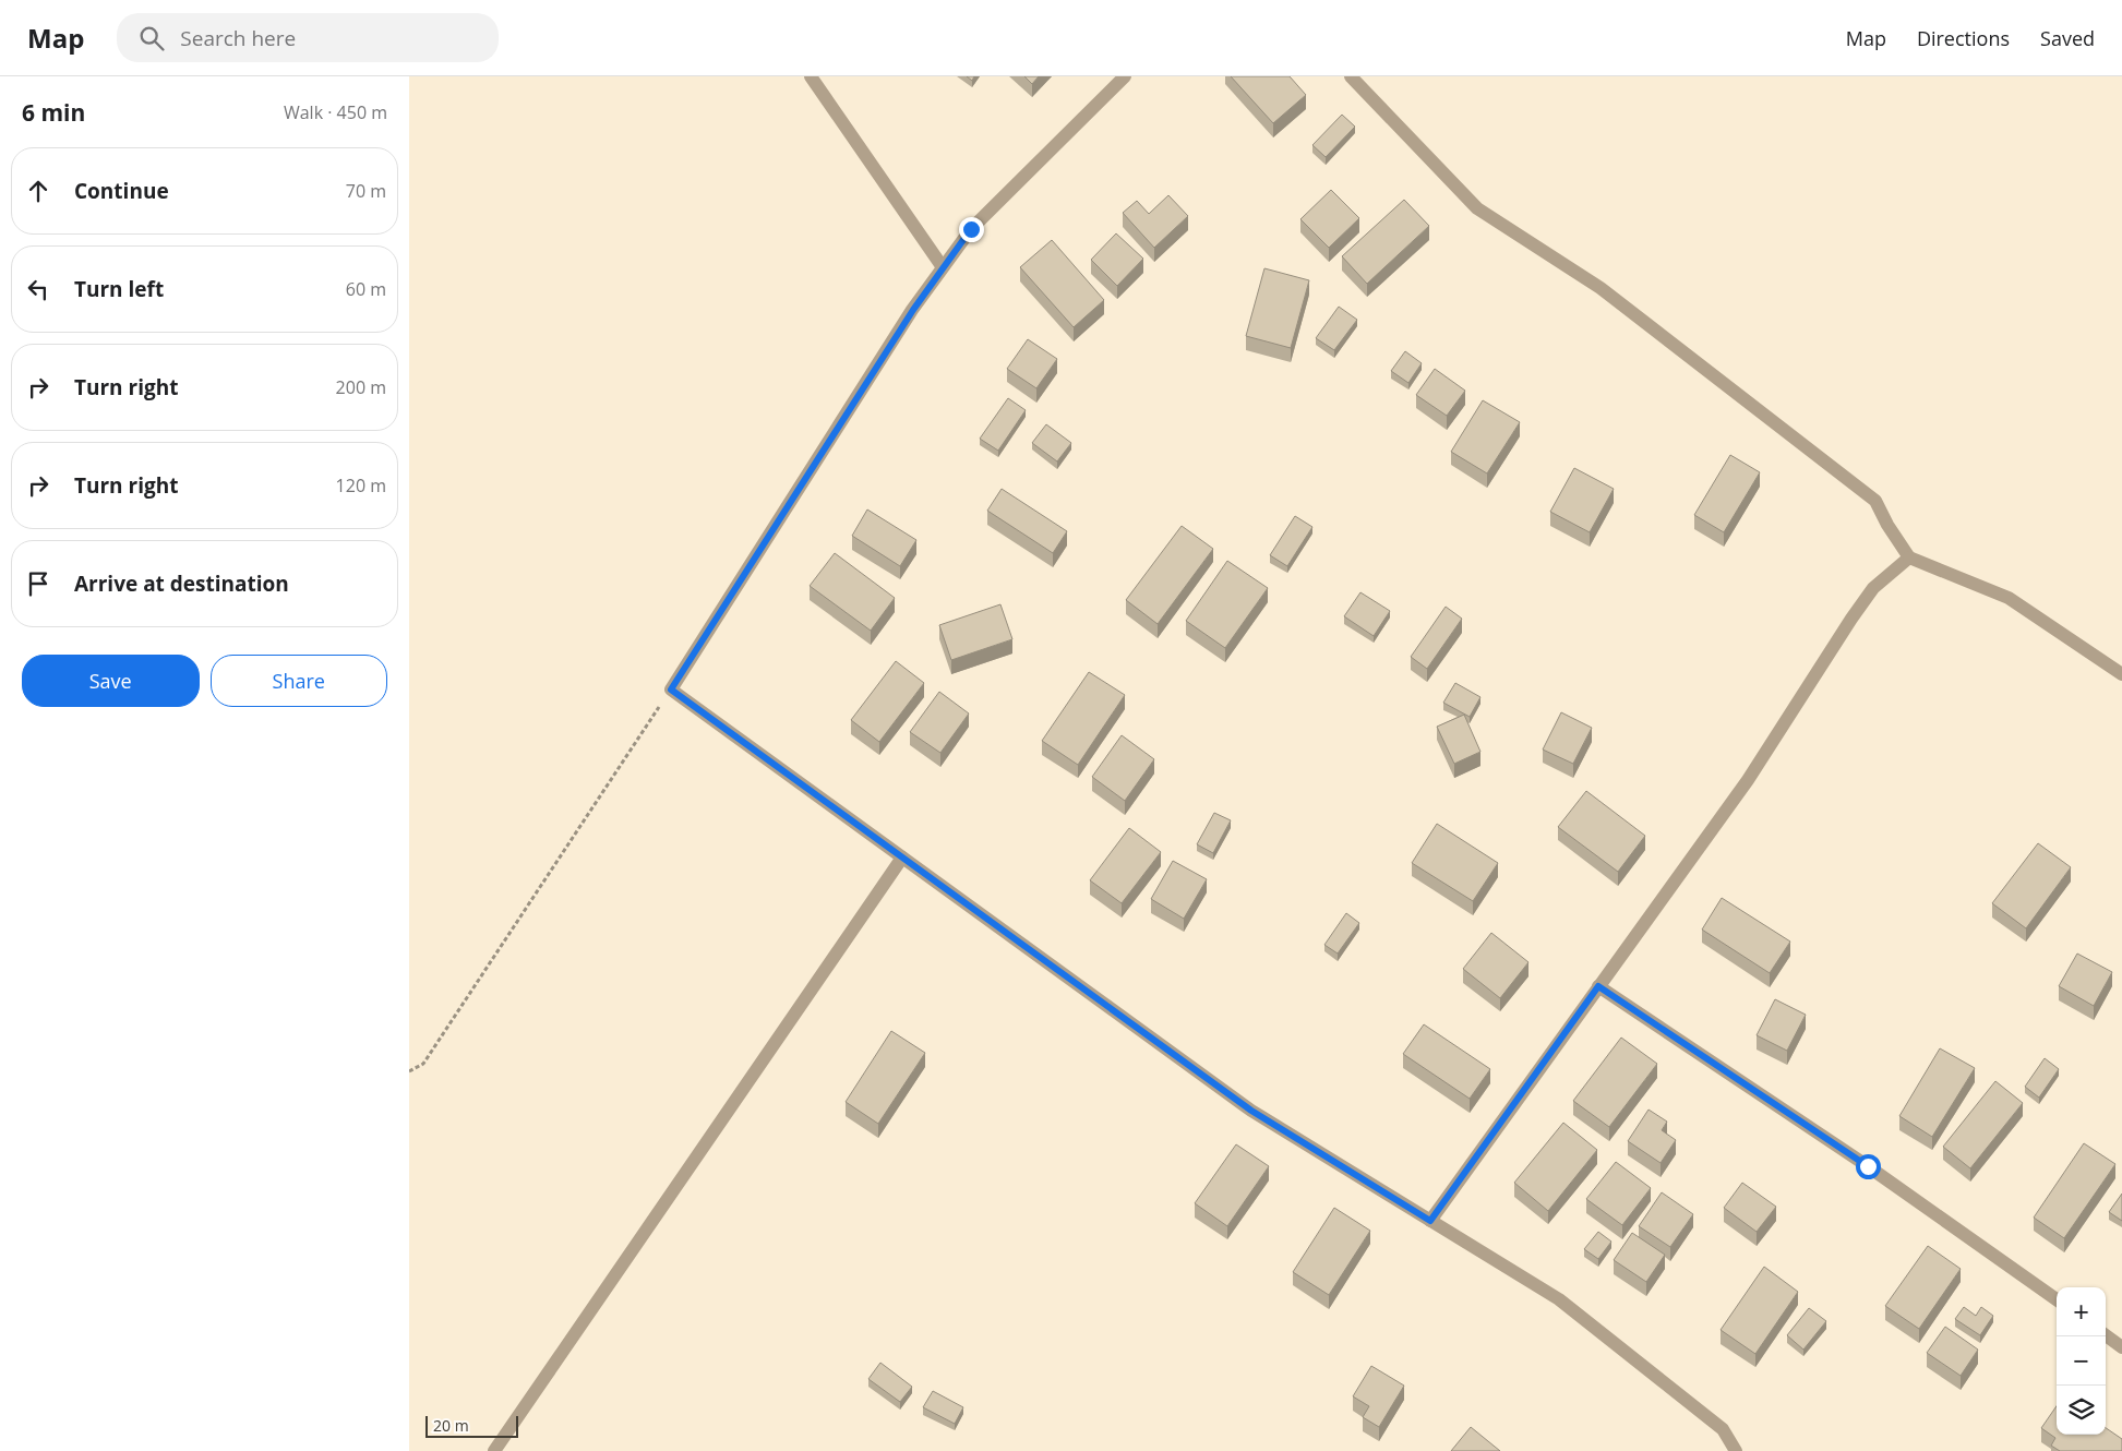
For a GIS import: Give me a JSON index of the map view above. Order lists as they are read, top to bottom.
{
  "scale_bar": "20 m",
  "page": {
    "header": "Map",
    "search": "Search here",
    "nav": ["Map", "Directions", "Saved"],
    "heading": ["6 min", "Walk · 450 m"],
    "list": [
      ["Continue", "70 m"],
      ["Turn left", "60 m"],
      ["Turn right", "200 m"],
      ["Turn right", "120 m"],
      "Arrive at destination"
    ],
    "buttons": ["Save", "Share"],
    "map_buttons": ["+", "−"],
    "scale": "20 m"
  }
}
